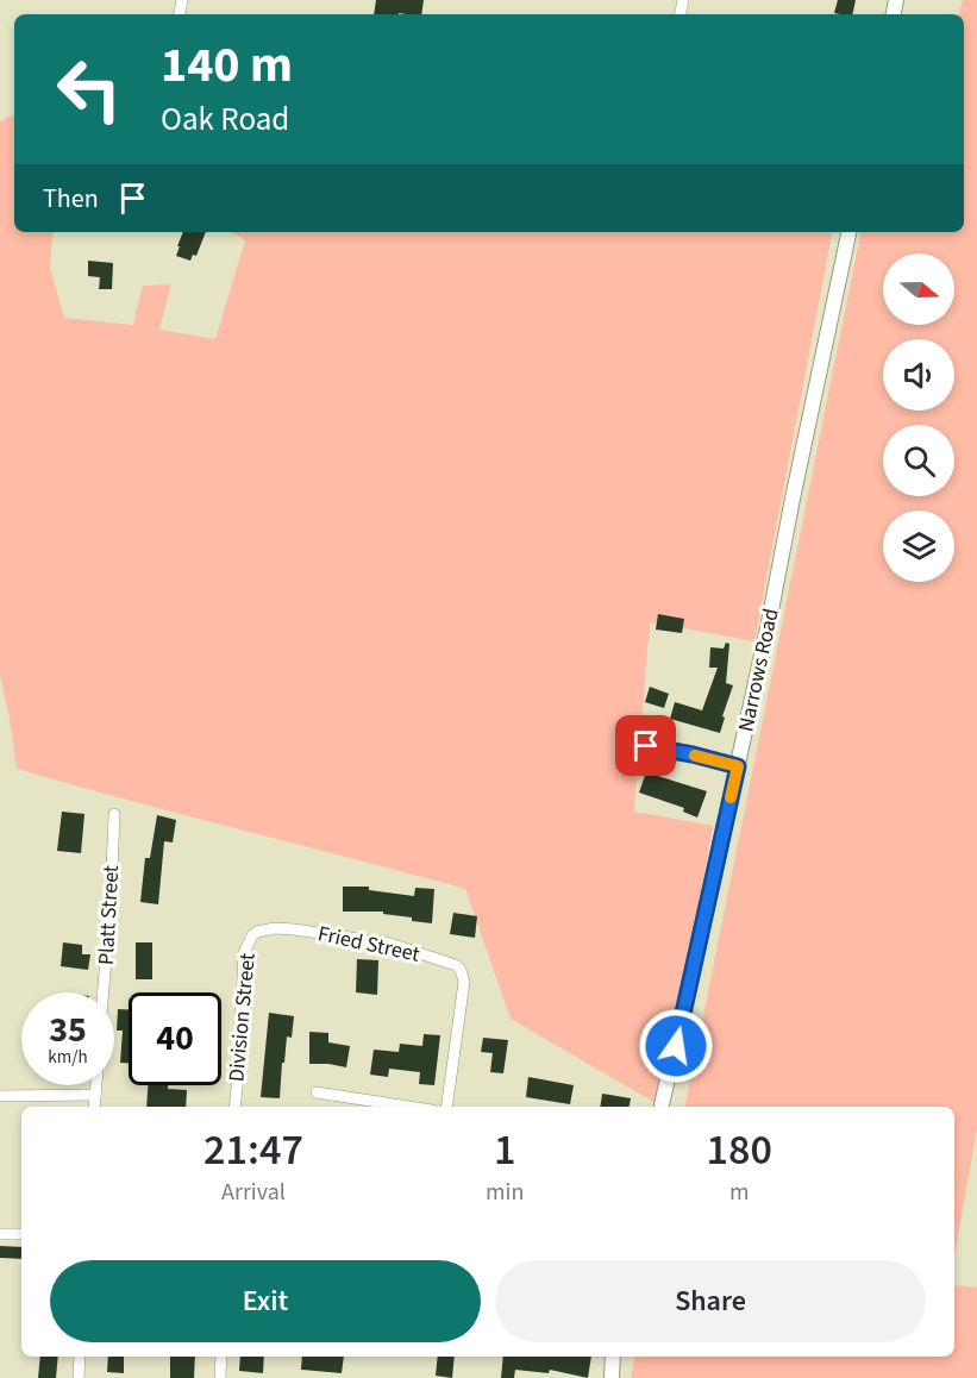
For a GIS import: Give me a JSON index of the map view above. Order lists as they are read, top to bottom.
{
  "streets": {
    "street": [
      "Narrows Road",
      "Platt Street",
      "Fried Street",
      "Division Street"
    ]
  },
  "crossings": [
    ["Fried Street", "Division Street"]
  ],
  "north": "right",
  "page": {
    "turn": ["140 m", "Oak Road"],
    "then": "Then",
    "speed": "35 km/h",
    "limit": "40",
    "eta": [
      "21:47",
      "Arrival",
      "1",
      "min",
      "180",
      "m"
    ],
    "buttons": ["Exit", "Share"]
  }
}
